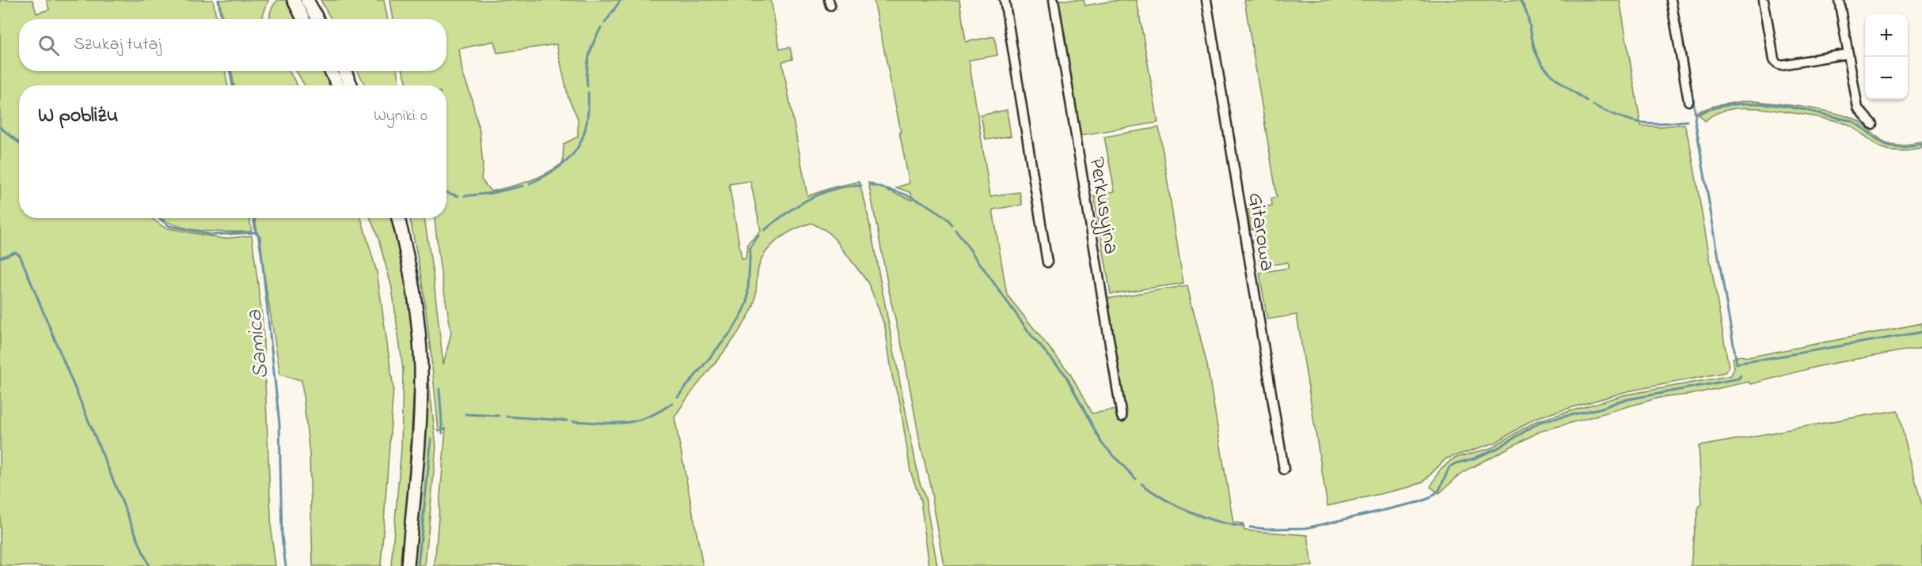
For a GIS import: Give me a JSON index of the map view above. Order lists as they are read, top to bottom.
{
  "streets": {
    "street": ["Perkusyjna", "Gitarowa"]
  },
  "water": ["Samica"],
  "page": {
    "map_buttons": ["+", "−"],
    "search": "Szukaj tutaj",
    "heading": ["W pobliżu", "Wyniki: 0"]
  }
}
